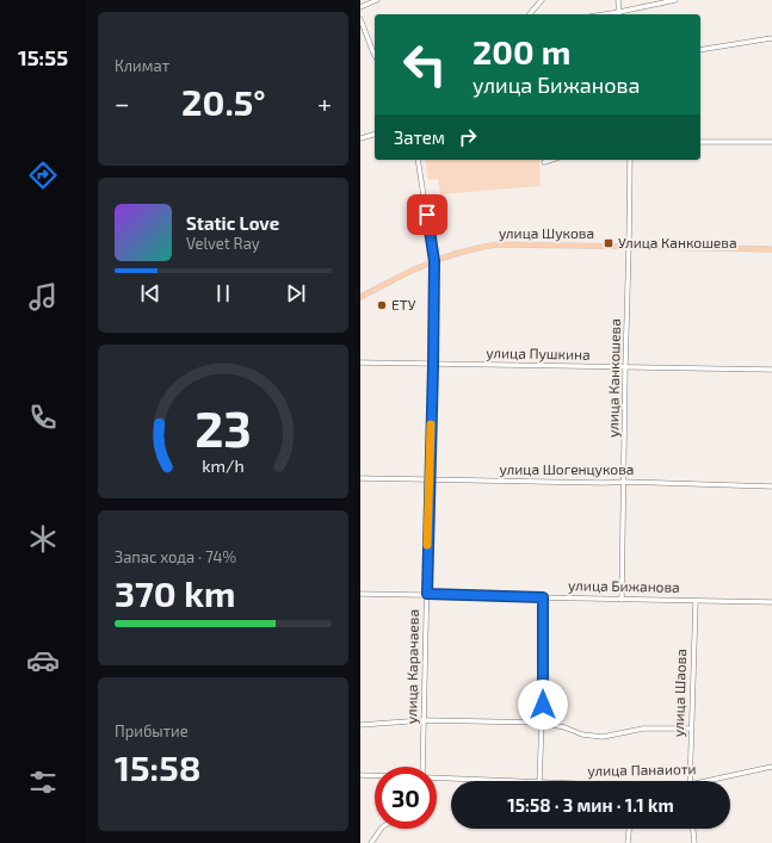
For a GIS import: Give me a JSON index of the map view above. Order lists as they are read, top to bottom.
{
  "streets": {
    "main road": ["улица Шукова"],
    "street": [
      "улица Пушкина",
      "улица Канкошева",
      "улица Шогенцукова",
      "улица Бижанова",
      "улица Карачаева",
      "улица Шаова",
      "улица Панаиоти"
    ]
  },
  "crossings": [
    ["улица Шукова", "улица Канкошева"],
    ["улица Шукова", "улица Карачаева"],
    ["улица Пушкина", "улица Канкошева"],
    ["улица Пушкина", "улица Карачаева"],
    ["улица Канкошева", "улица Шогенцукова"],
    ["улица Канкошева", "улица Бижанова"],
    ["улица Шогенцукова", "улица Карачаева"],
    ["улица Бижанова", "улица Карачаева"],
    ["улица Бижанова", "улица Шаова"]
  ],
  "places": {
    "transit": ["Улица Канкошева"],
    "other": ["ЕТУ"]
  },
  "page": {
    "tabs": "15:55",
    "tile": [
      "Климат",
      ["Запас хода · 74%", "370 km"],
      ["Прибытие", "15:58"]
    ],
    "turn": ["200 m", "улица Бижанова"],
    "heat": ["−", "20.5°", "+"],
    "then": "Затем",
    "song": ["Static Love", "Velvet Ray"],
    "limit": "30",
    "trip": "15:58 · 3 мин · 1.1 km",
    "gauge": ["23", "km/h"]
  }
}
